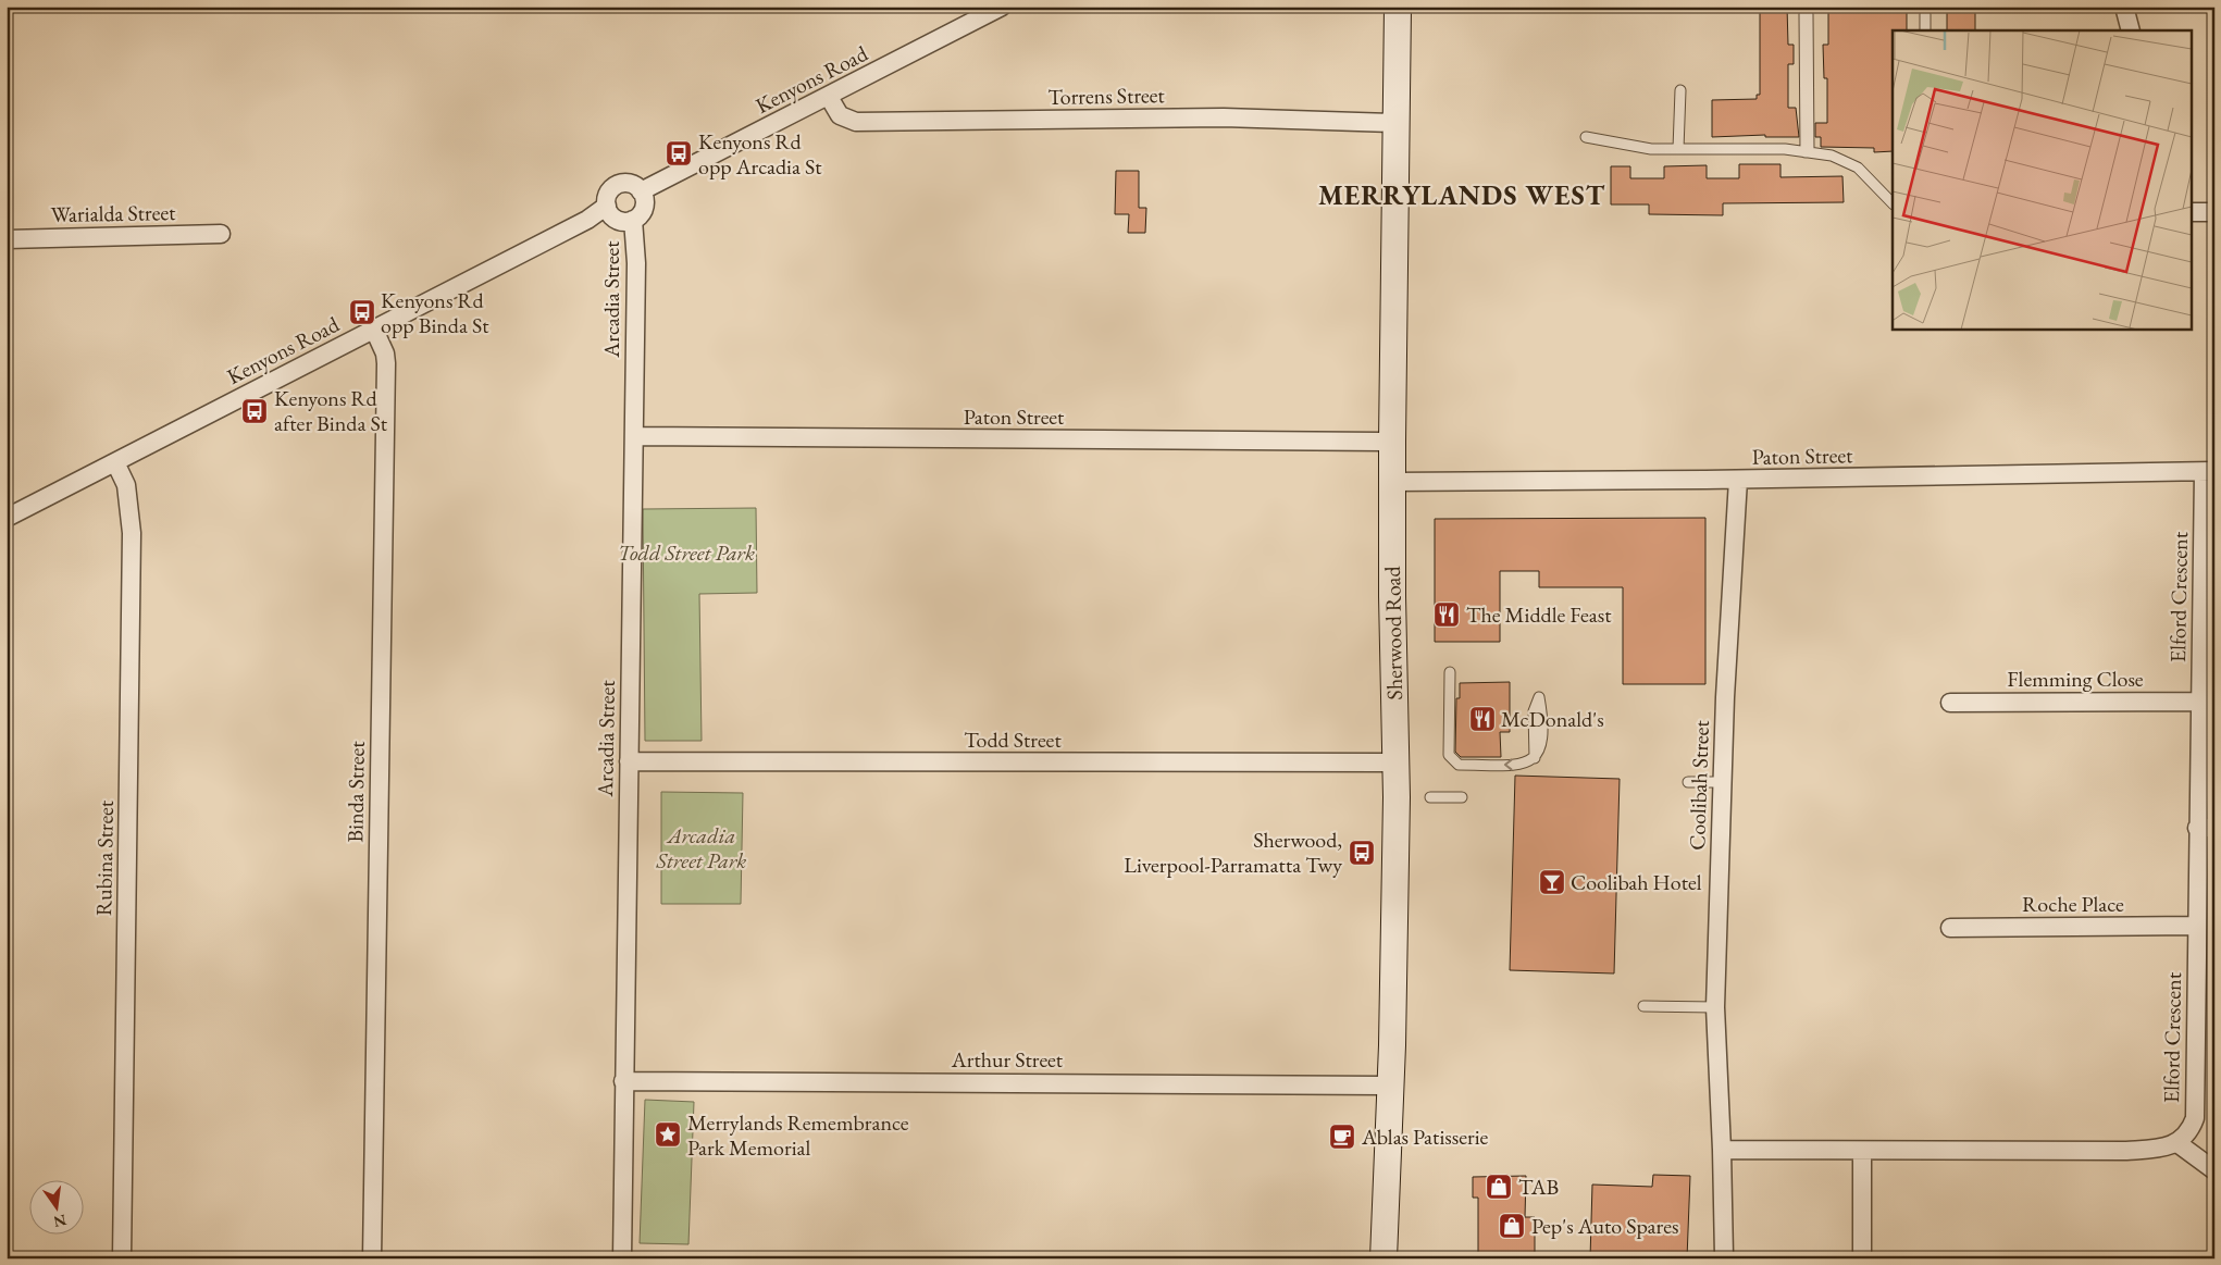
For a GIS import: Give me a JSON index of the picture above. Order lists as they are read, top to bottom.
{
  "streets": {
    "main road": ["Sherwood Road"],
    "street": [
      "Kenyons Road",
      "Torrens Street",
      "Warialda Street",
      "Arcadia Street",
      "Paton Street",
      "Elford Crescent",
      "Flemming Close",
      "Todd Street",
      "Coolibah Street",
      "Binda Street",
      "Rubina Street",
      "Roche Place",
      "Arthur Street"
    ]
  },
  "crossings": [
    ["Kenyons Road", "Torrens Street"],
    ["Kenyons Road", "Arcadia Street"],
    ["Kenyons Road", "Binda Street"],
    ["Kenyons Road", "Rubina Street"],
    ["Torrens Street", "Sherwood Road"],
    ["Arcadia Street", "Paton Street"],
    ["Arcadia Street", "Todd Street"],
    ["Arcadia Street", "Arthur Street"],
    ["Paton Street", "Elford Crescent"],
    ["Paton Street", "Sherwood Road"],
    ["Paton Street", "Coolibah Street"],
    ["Elford Crescent", "Flemming Close"],
    ["Elford Crescent", "Roche Place"],
    ["Sherwood Road", "Todd Street"],
    ["Sherwood Road", "Arthur Street"]
  ],
  "districts": ["MERRYLANDS WEST"],
  "parks": ["Todd Street Park", "Arcadia Street Park"],
  "places": {
    "bus stop": [
      "Kenyons Rd opp Arcadia St",
      "Kenyons Rd opp Binda St",
      "Kenyons Rd after Binda St",
      "Sherwood, Liverpool-Parramatta Twy"
    ],
    "restaurant": ["The Middle Feast", "McDonald's"],
    "bar": ["Coolibah Hotel"],
    "place": ["Merrylands Remembrance Park Memorial"],
    "cafe": ["Ablas Patisserie"],
    "shop": ["TAB", "Pep's Auto Spares"]
  },
  "north": "bottom"
}
